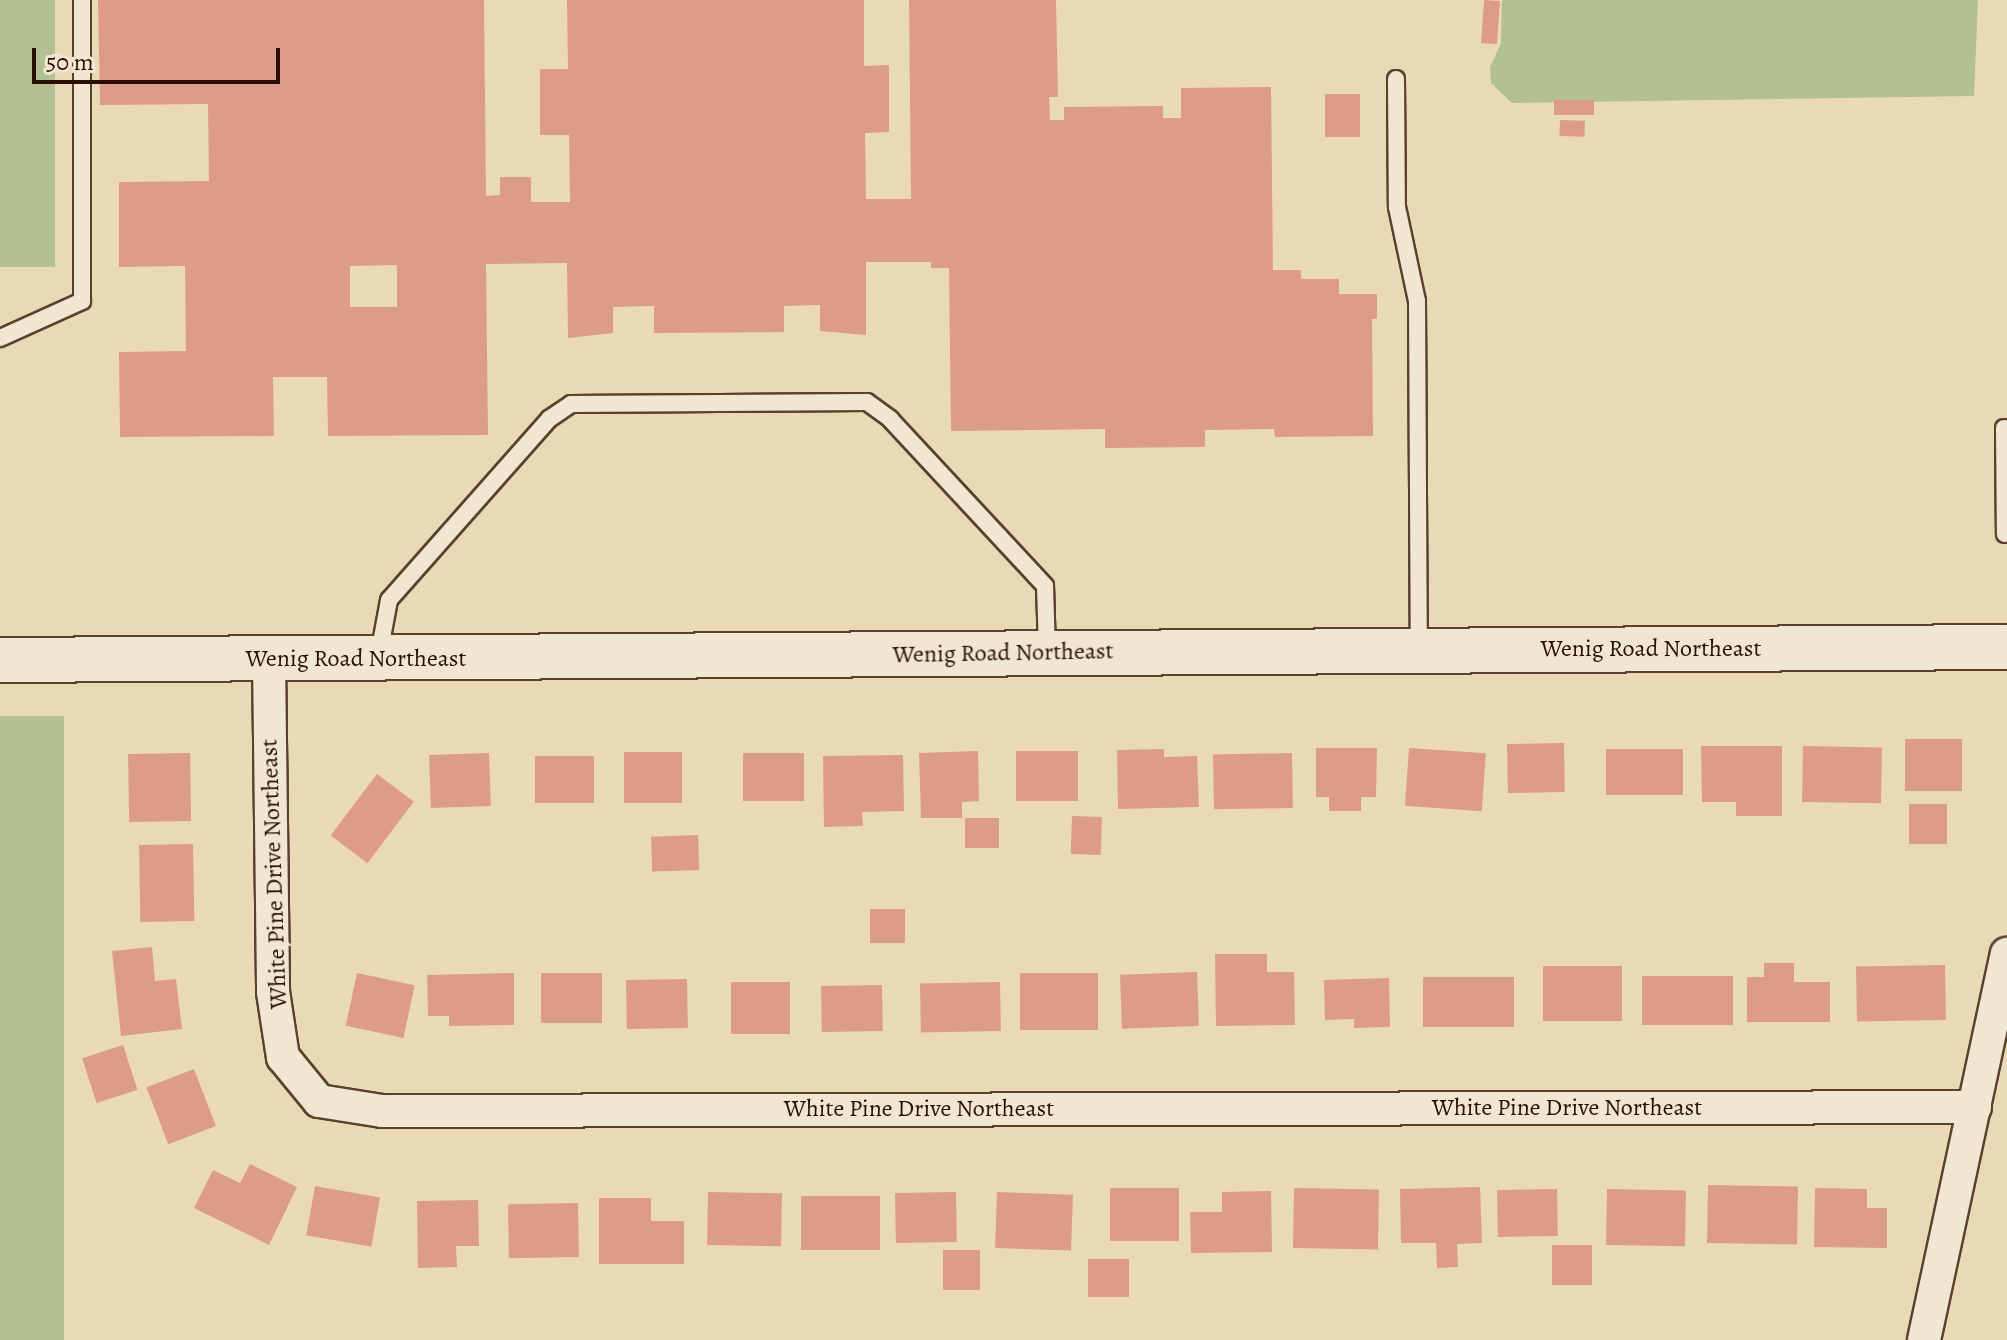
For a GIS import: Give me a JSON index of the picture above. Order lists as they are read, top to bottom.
{
  "streets": {
    "street": ["Wenig Road Northeast", "White Pine Drive Northeast"]
  },
  "crossings": [
    ["Wenig Road Northeast", "White Pine Drive Northeast"]
  ],
  "scale_bar": "50 m"
}
